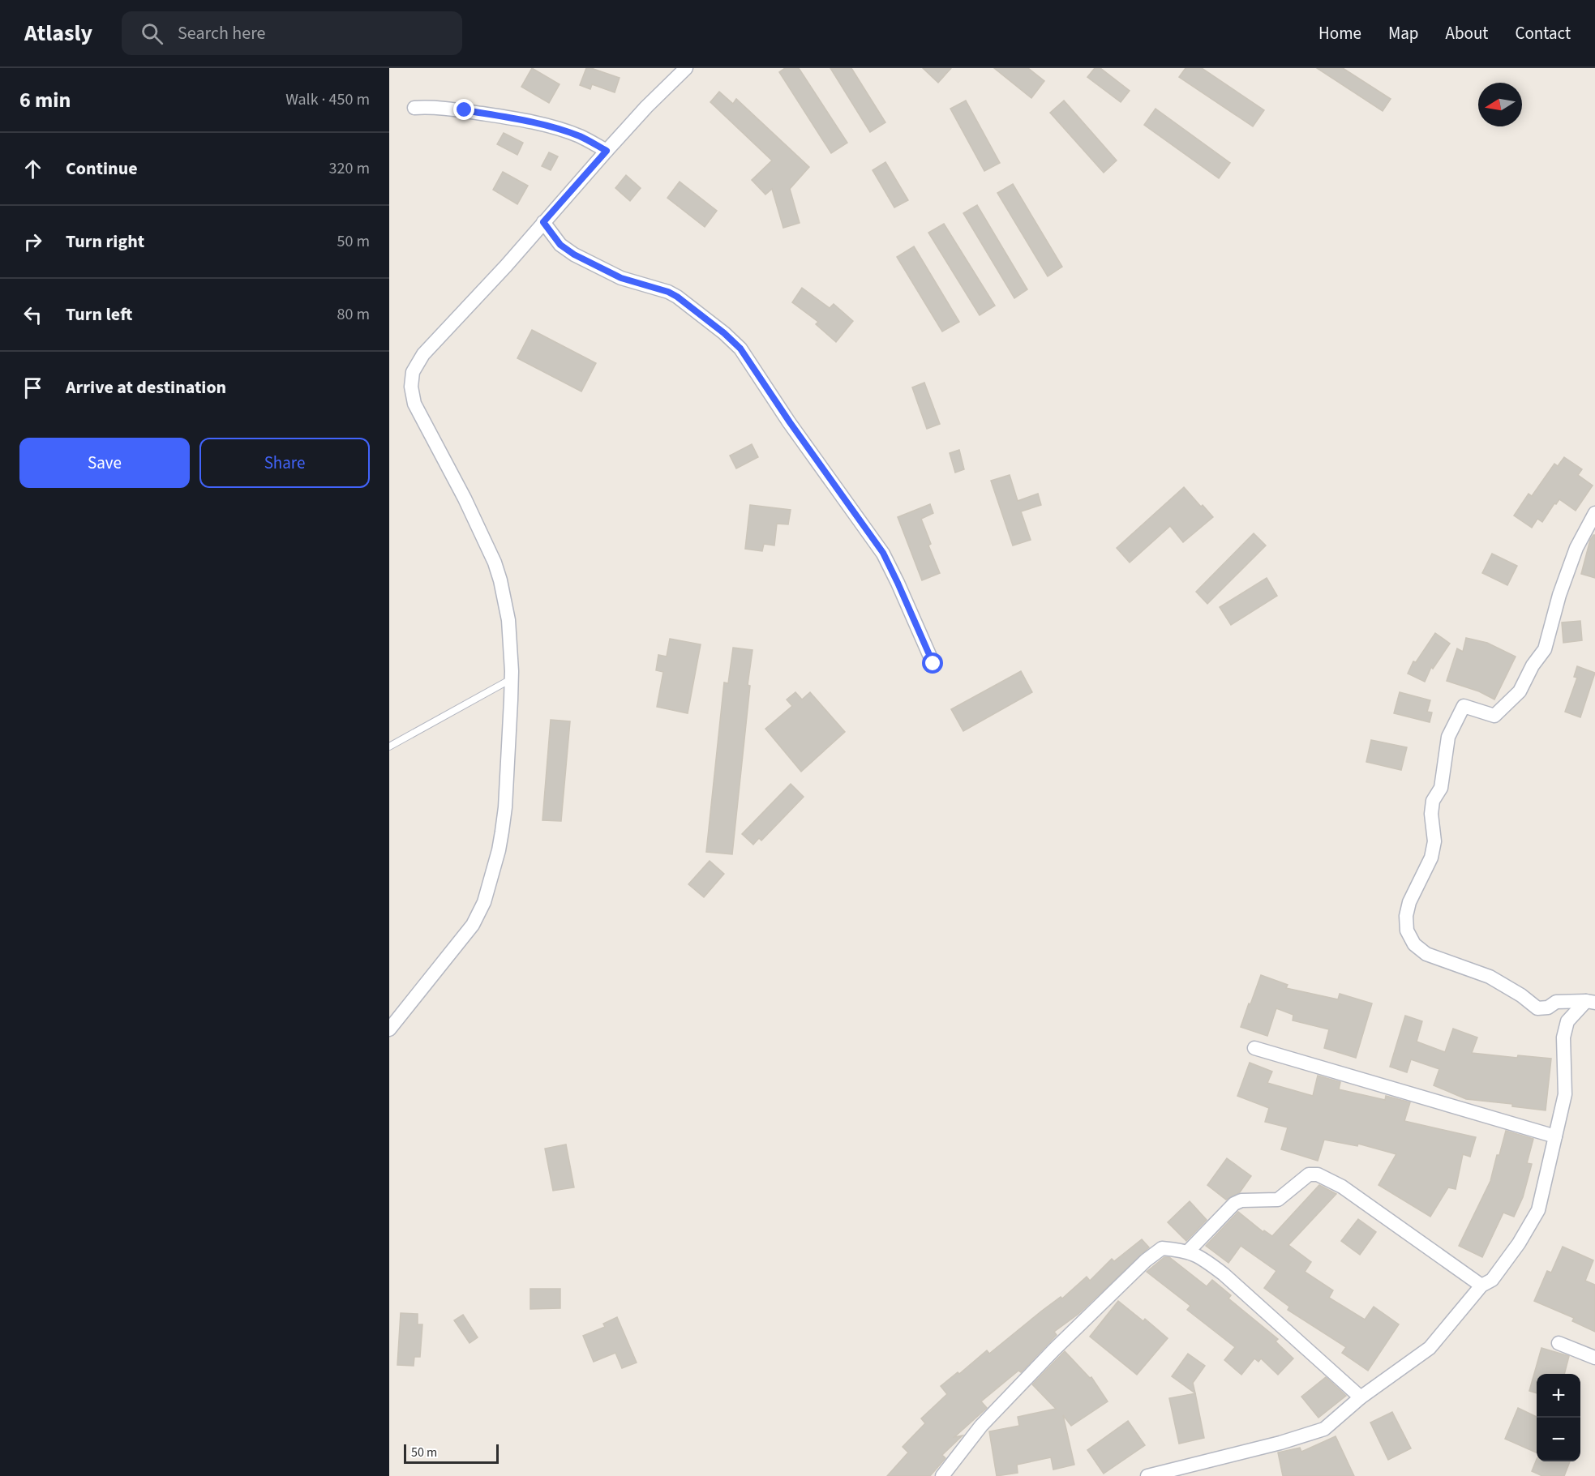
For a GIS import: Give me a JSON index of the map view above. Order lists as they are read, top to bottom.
{
  "scale_bar": "50 m",
  "north": "left",
  "page": {
    "header": "Atlasly",
    "search": "Search here",
    "nav": [
      "Home",
      "Map",
      "About",
      "Contact"
    ],
    "heading": ["6 min", "Walk · 450 m"],
    "list": [
      ["Continue", "320 m"],
      ["Turn right", "50 m"],
      ["Turn left", "80 m"],
      "Arrive at destination"
    ],
    "buttons": ["Save", "Share"],
    "map_buttons": ["+", "−"],
    "scale": "50 m"
  }
}
